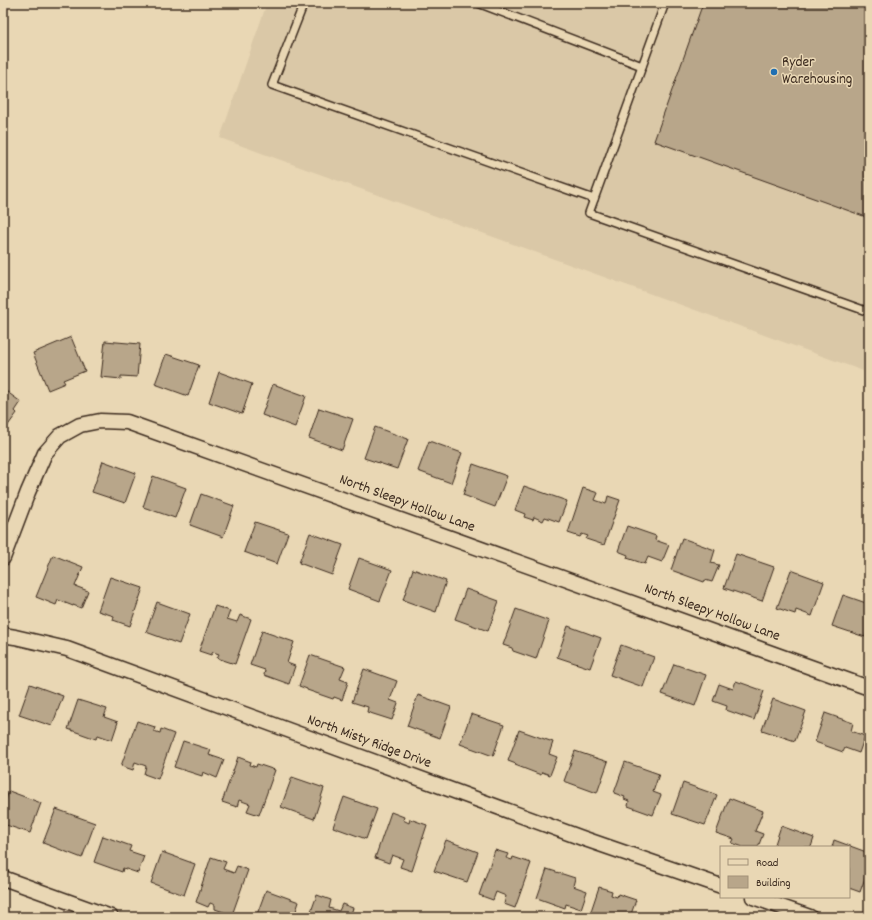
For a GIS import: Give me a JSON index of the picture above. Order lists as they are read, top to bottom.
{
  "streets": {
    "street": ["North Sleepy Hollow Lane", "North Misty Ridge Drive"]
  },
  "places": ["Ryder Warehousing"],
  "legend": ["Road", "Building"]
}
